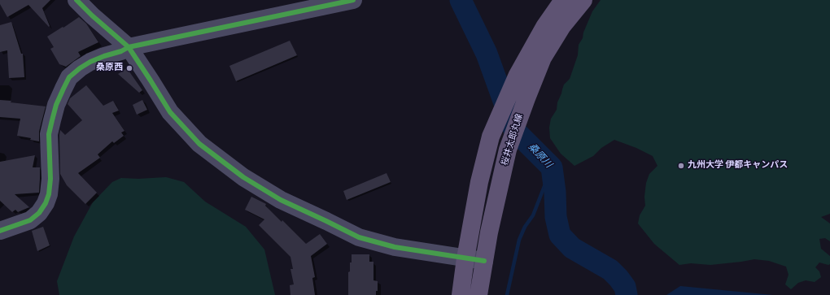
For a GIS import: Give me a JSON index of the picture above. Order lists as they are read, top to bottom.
{
  "streets": {
    "main road": ["桜井太郎丸線"]
  },
  "water": ["桑原川"],
  "places": ["桑原西", "九州大学 伊都キャンパス"]
}
